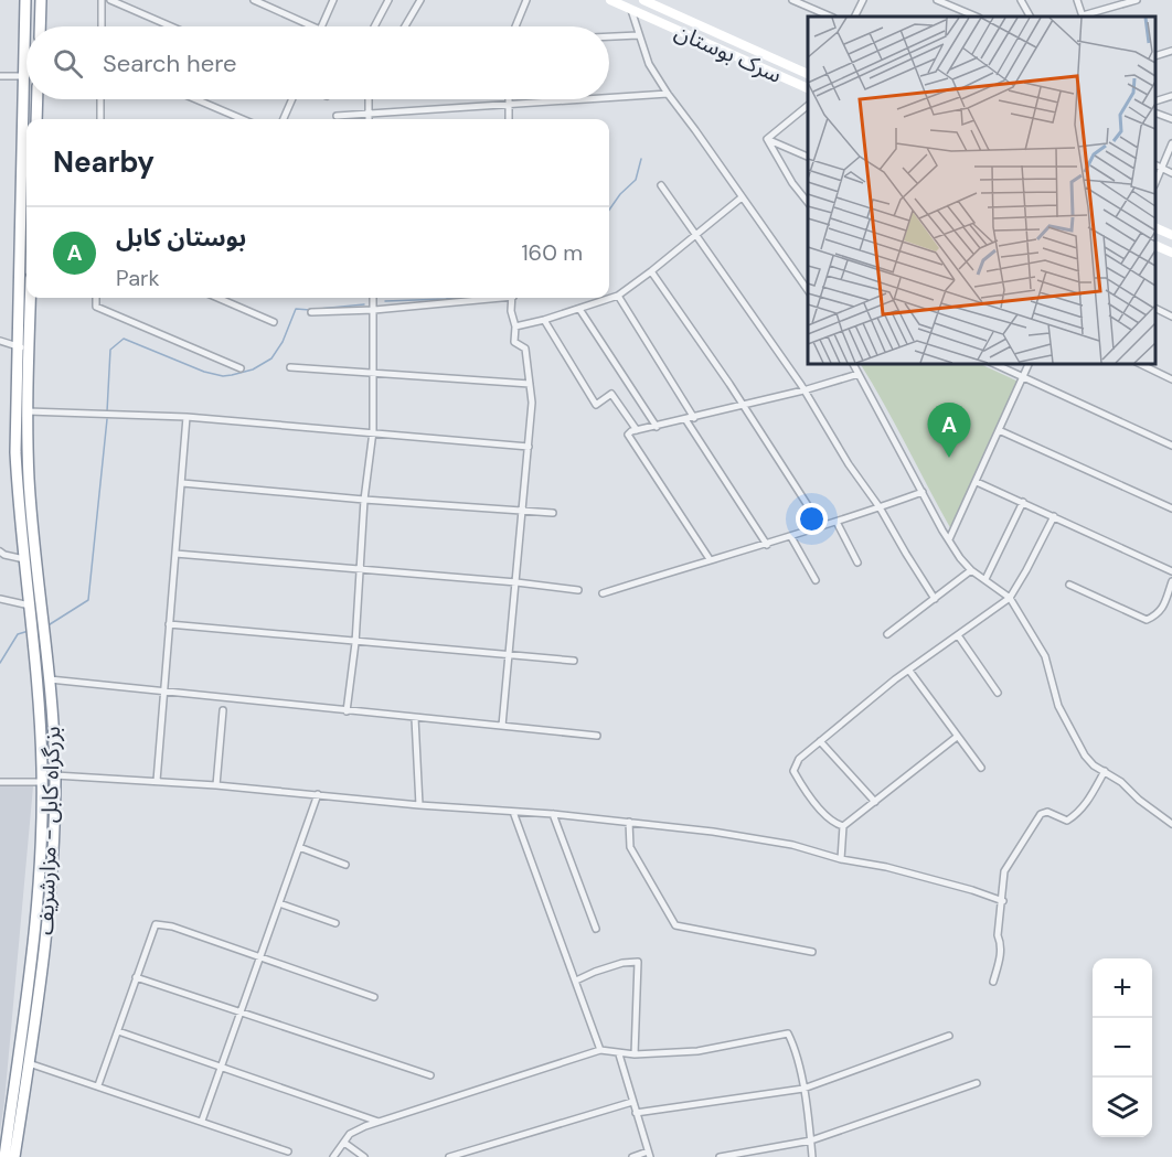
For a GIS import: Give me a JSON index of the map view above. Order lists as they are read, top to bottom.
{
  "streets": {
    "highway": ["بزرگراه کابل - مزارشریف"],
    "street": ["سرک بوستان"]
  },
  "page": {
    "search": "Search here",
    "heading": "Nearby",
    "list": [
      {
        "mark": "A",
        "name": "بوستان کابل",
        "note": "Park",
        "value": "160 m"
      }
    ],
    "pins": "A",
    "map_buttons": ["+", "−"]
  }
}
